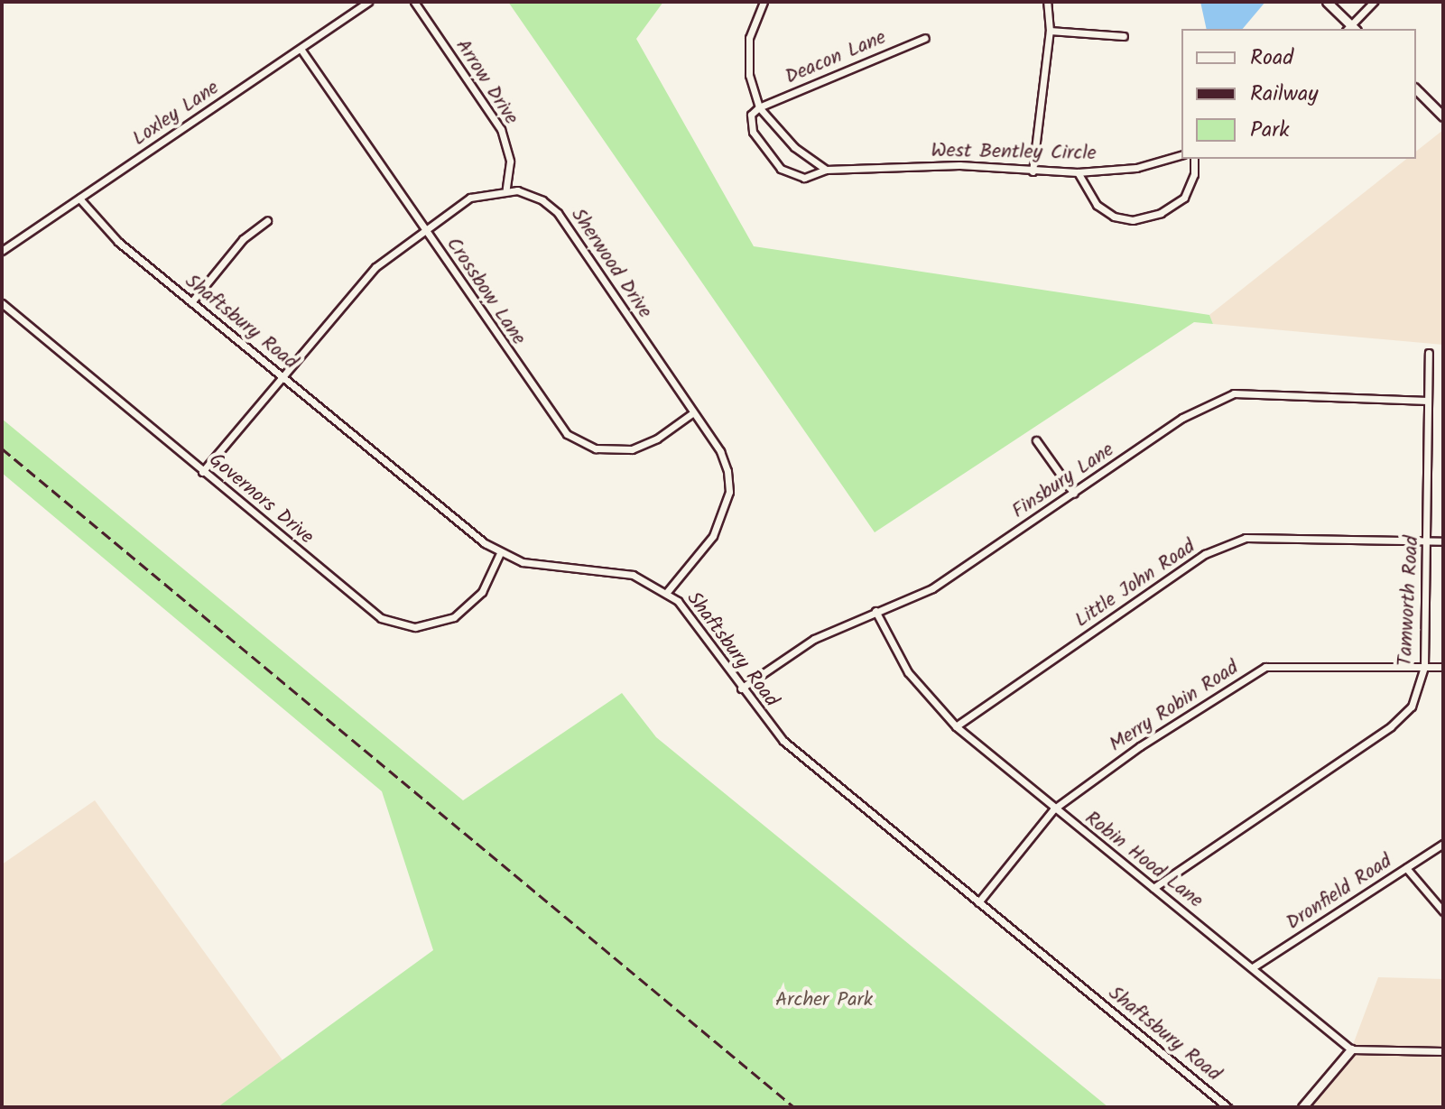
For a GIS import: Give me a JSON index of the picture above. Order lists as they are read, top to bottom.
{
  "streets": {
    "street": [
      "Deacon Lane",
      "Arrow Drive",
      "Loxley Lane",
      "West Bentley Circle",
      "Sherwood Drive",
      "Crossbow Lane",
      "Shaftsbury Road",
      "Finsbury Lane",
      "Governors Drive",
      "Little John Road",
      "Tamworth Road",
      "Merry Robin Road",
      "Robin Hood Lane",
      "Dronfield Road"
    ]
  },
  "crossings": [
    ["Deacon Lane", "West Bentley Circle"],
    ["Arrow Drive", "Sherwood Drive"],
    ["Loxley Lane", "Crossbow Lane"],
    ["Loxley Lane", "Shaftsbury Road"],
    ["Sherwood Drive", "Crossbow Lane"],
    ["Sherwood Drive", "Shaftsbury Road"],
    ["Shaftsbury Road", "Finsbury Lane"],
    ["Shaftsbury Road", "Governors Drive"],
    ["Shaftsbury Road", "Merry Robin Road"],
    ["Finsbury Lane", "Tamworth Road"],
    ["Finsbury Lane", "Robin Hood Lane"],
    ["Little John Road", "Tamworth Road"],
    ["Little John Road", "Robin Hood Lane"],
    ["Tamworth Road", "Merry Robin Road"],
    ["Tamworth Road", "Robin Hood Lane"],
    ["Merry Robin Road", "Robin Hood Lane"],
    ["Robin Hood Lane", "Dronfield Road"]
  ],
  "parks": ["Archer Park"],
  "legend": ["Road", "Railway", "Park"]
}
